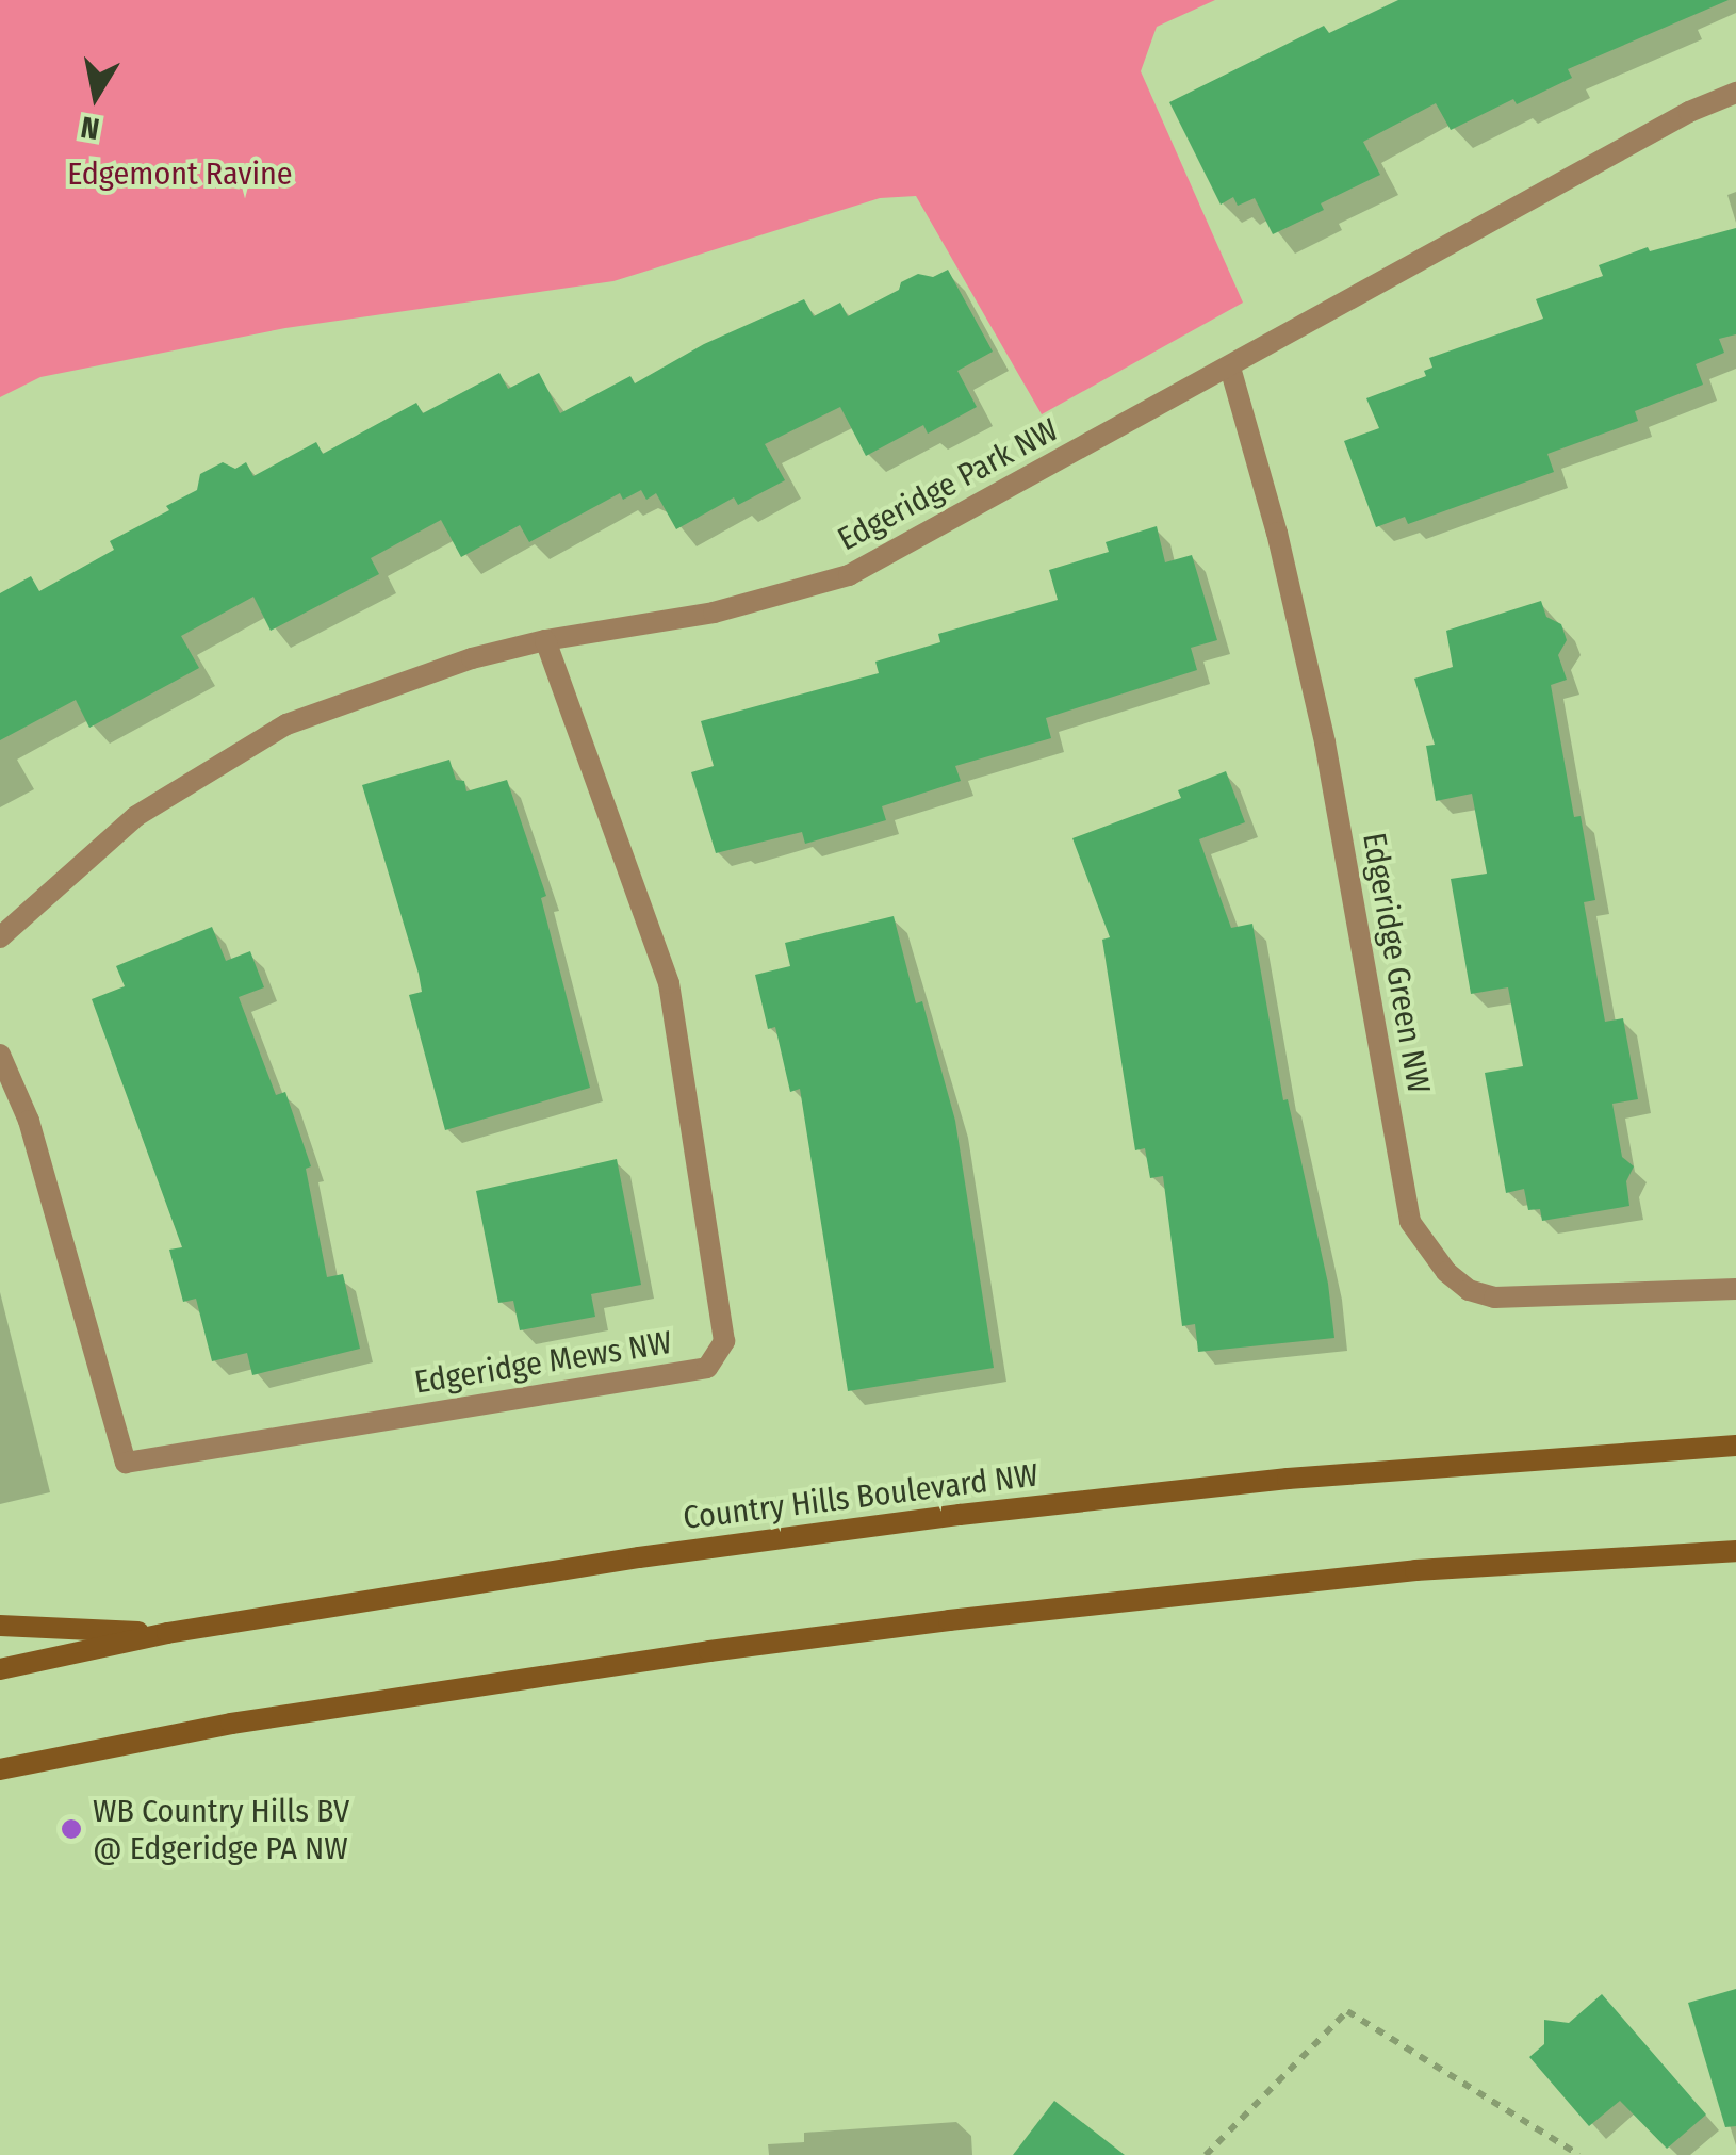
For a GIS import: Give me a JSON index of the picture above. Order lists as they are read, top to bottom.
{
  "streets": {
    "main road": ["Country Hills Boulevard NW"],
    "street": ["Edgeridge Park NW", "Edgeridge Green NW", "Edgeridge Mews NW"]
  },
  "crossings": [
    ["Edgeridge Park NW", "Edgeridge Green NW"],
    ["Edgeridge Park NW", "Edgeridge Mews NW"]
  ],
  "parks": ["Edgemont Ravine"],
  "places": ["WB Country Hills BV @ Edgeridge PA NW"],
  "north": "bottom"
}
